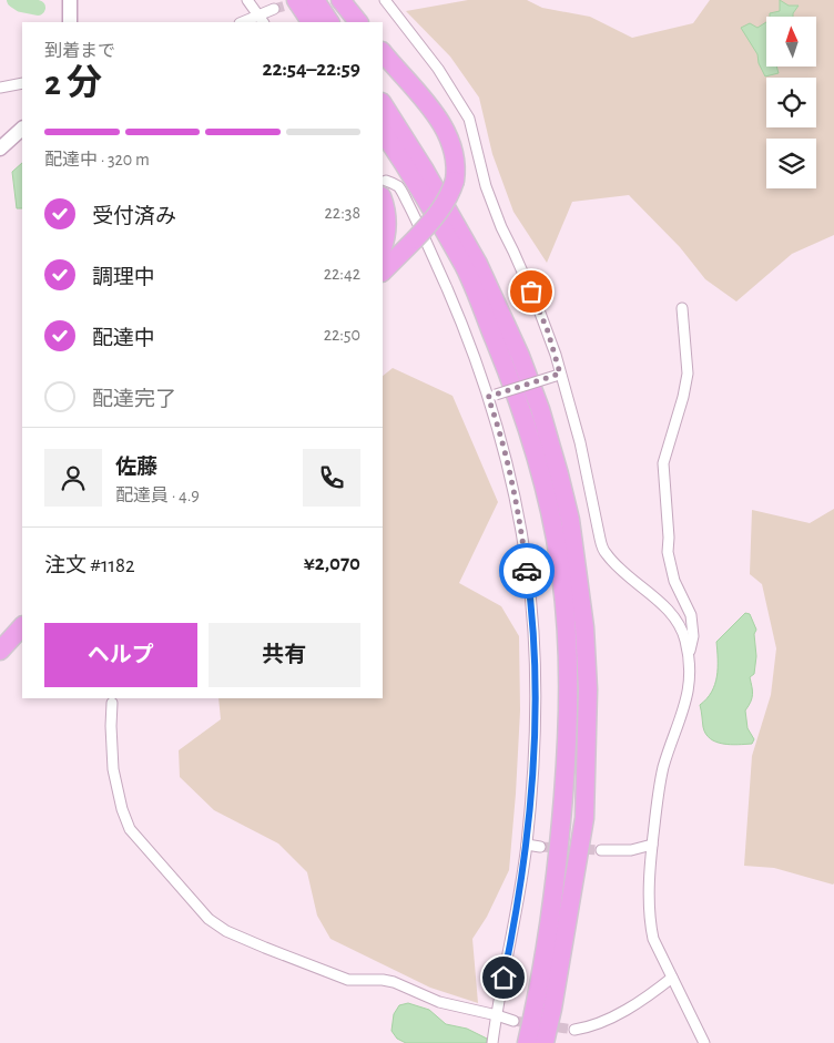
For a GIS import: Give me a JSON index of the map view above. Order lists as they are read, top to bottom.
{
  "north": "top",
  "page": {
    "heading": ["2 分", "到着まで", "22:54–22:59"],
    "panel": [
      "佐藤",
      "配達員 · 4.9",
      "注文 #1182",
      "¥2,070"
    ],
    "bar": "配達中 · 320 m",
    "list": [
      ["受付済み", "22:38"],
      ["調理中", "22:42"],
      ["配達中", "22:50"],
      "配達完了"
    ],
    "buttons": ["ヘルプ", "共有"]
  }
}
